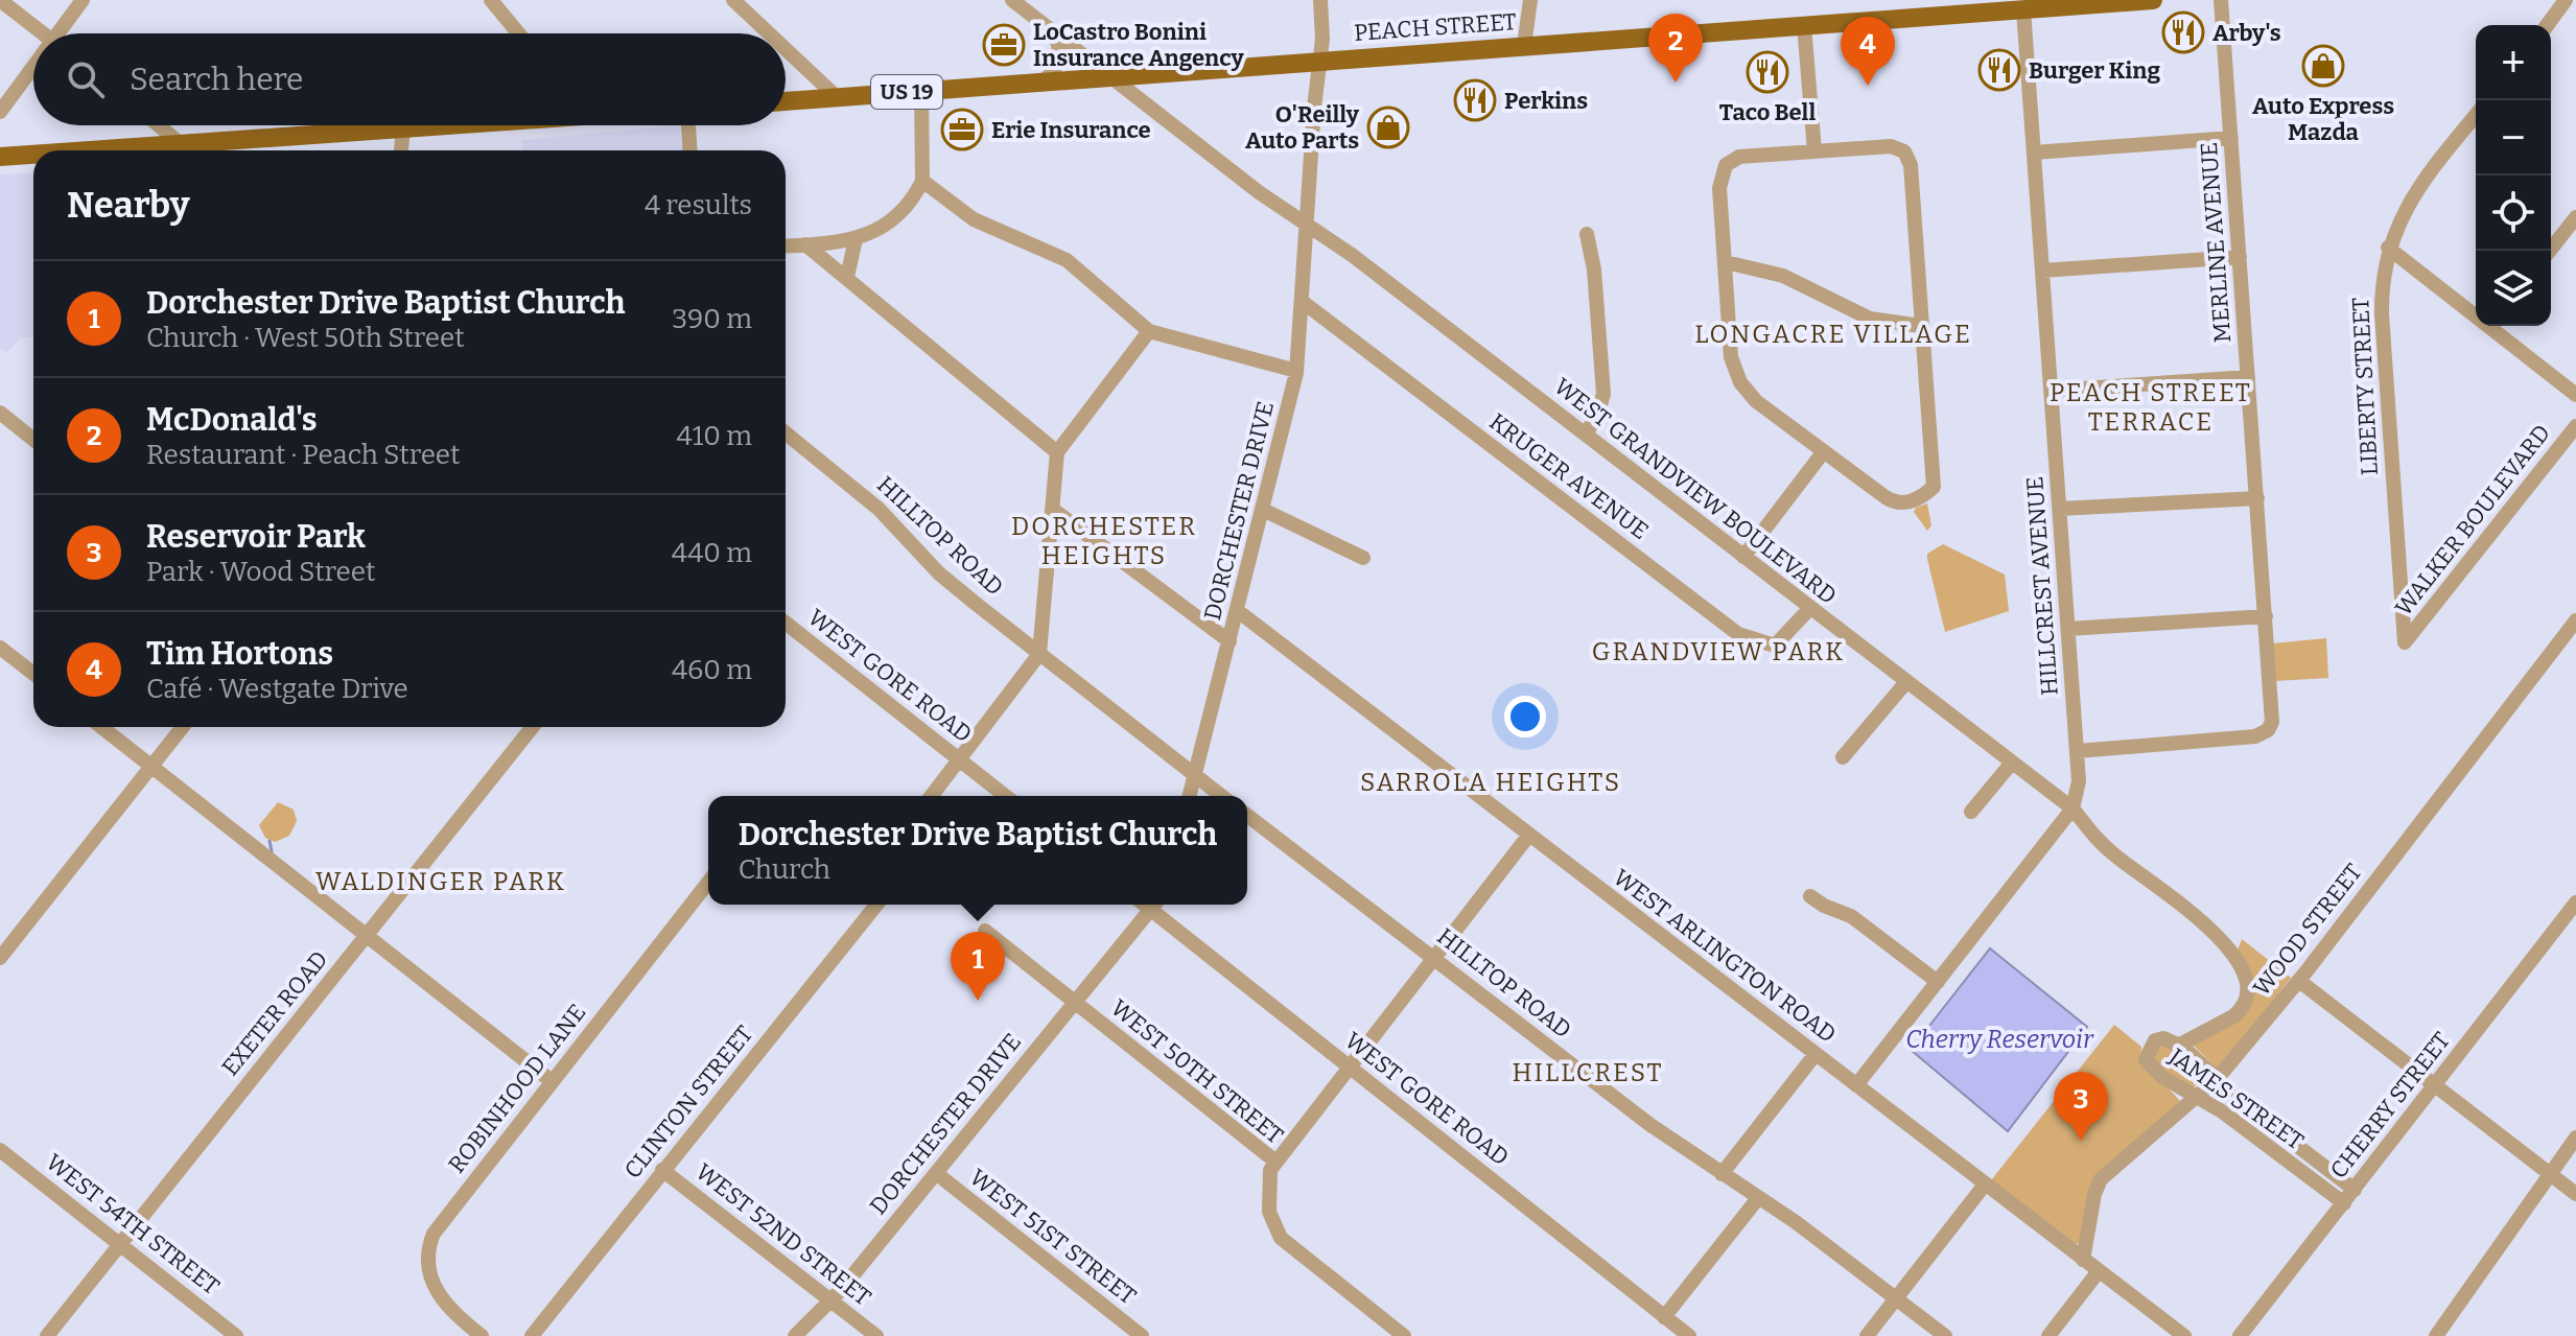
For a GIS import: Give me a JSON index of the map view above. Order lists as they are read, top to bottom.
{
  "streets": {
    "main road": ["PEACH STREET", "US 19"],
    "street": [
      "MERLINE AVENUE",
      "LIBERTY STREET",
      "KRUGER AVENUE",
      "WEST GRANDVIEW BOULEVARD",
      "DORCHESTER DRIVE",
      "WALKER BOULEVARD",
      "HILLTOP ROAD",
      "HILLCREST AVENUE",
      "WEST GORE ROAD",
      "WOOD STREET",
      "WEST ARLINGTON ROAD",
      "EXETER ROAD",
      "WEST 50TH STREET",
      "ROBINHOOD LANE",
      "JAMES STREET",
      "CLINTON STREET",
      "CHERRY STREET",
      "WEST 54TH STREET",
      "WEST 52ND STREET",
      "WEST 51ST STREET"
    ]
  },
  "crossings": [
    ["PEACH STREET", "WEST GRANDVIEW BOULEVARD"],
    ["PEACH STREET", "DORCHESTER DRIVE"],
    ["PEACH STREET", "HILLCREST AVENUE"],
    ["MERLINE AVENUE", "HILLCREST AVENUE"],
    ["LIBERTY STREET", "WALKER BOULEVARD"],
    ["KRUGER AVENUE", "WEST GRANDVIEW BOULEVARD"],
    ["KRUGER AVENUE", "DORCHESTER DRIVE"],
    ["WEST GRANDVIEW BOULEVARD", "DORCHESTER DRIVE"],
    ["WEST GRANDVIEW BOULEVARD", "HILLCREST AVENUE"],
    ["WEST GRANDVIEW BOULEVARD", "JAMES STREET"],
    ["DORCHESTER DRIVE", "HILLTOP ROAD"],
    ["DORCHESTER DRIVE", "WEST ARLINGTON ROAD"],
    ["DORCHESTER DRIVE", "WEST 50TH STREET"],
    ["DORCHESTER DRIVE", "WEST 52ND STREET"],
    ["DORCHESTER DRIVE", "WEST 51ST STREET"],
    ["HILLCREST AVENUE", "WEST ARLINGTON ROAD"],
    ["WOOD STREET", "WEST ARLINGTON ROAD"],
    ["WOOD STREET", "JAMES STREET"],
    ["EXETER ROAD", "WEST 54TH STREET"],
    ["JAMES STREET", "CHERRY STREET"],
    ["CLINTON STREET", "WEST 52ND STREET"]
  ],
  "districts": [
    "LONGACRE VILLAGE",
    "PEACH STREET TERRACE",
    "DORCHESTER HEIGHTS",
    "GRANDVIEW PARK",
    "SARROLA HEIGHTS",
    "WALDINGER PARK",
    "HILLCREST"
  ],
  "water": ["Cherry Reservoir"],
  "places": {
    "restaurant": [
      "Arby's",
      "Burger King",
      "Taco Bell",
      "Perkins"
    ],
    "office": ["LoCastro Bonini Insurance Angency", "Erie Insurance"],
    "shop": ["Auto Express Mazda", "O'Reilly Auto Parts"]
  },
  "page": {
    "pins": [
      "2",
      "4",
      "1",
      "3"
    ],
    "map_buttons": ["+", "−"],
    "search": "Search here",
    "heading": ["Nearby", "4 results"],
    "list": [
      {
        "mark": "1",
        "name": "Dorchester Drive Baptist Church",
        "note": "Church · West 50th Street",
        "value": "390 m"
      },
      {
        "mark": "2",
        "name": "McDonald's",
        "note": "Restaurant · Peach Street",
        "value": "410 m"
      },
      {
        "mark": "3",
        "name": "Reservoir Park",
        "note": "Park · Wood Street",
        "value": "440 m"
      },
      {
        "mark": "4",
        "name": "Tim Hortons",
        "note": "Café · Westgate Drive",
        "value": "460 m"
      }
    ],
    "popup": ["Dorchester Drive Baptist Church", "Church"]
  }
}
